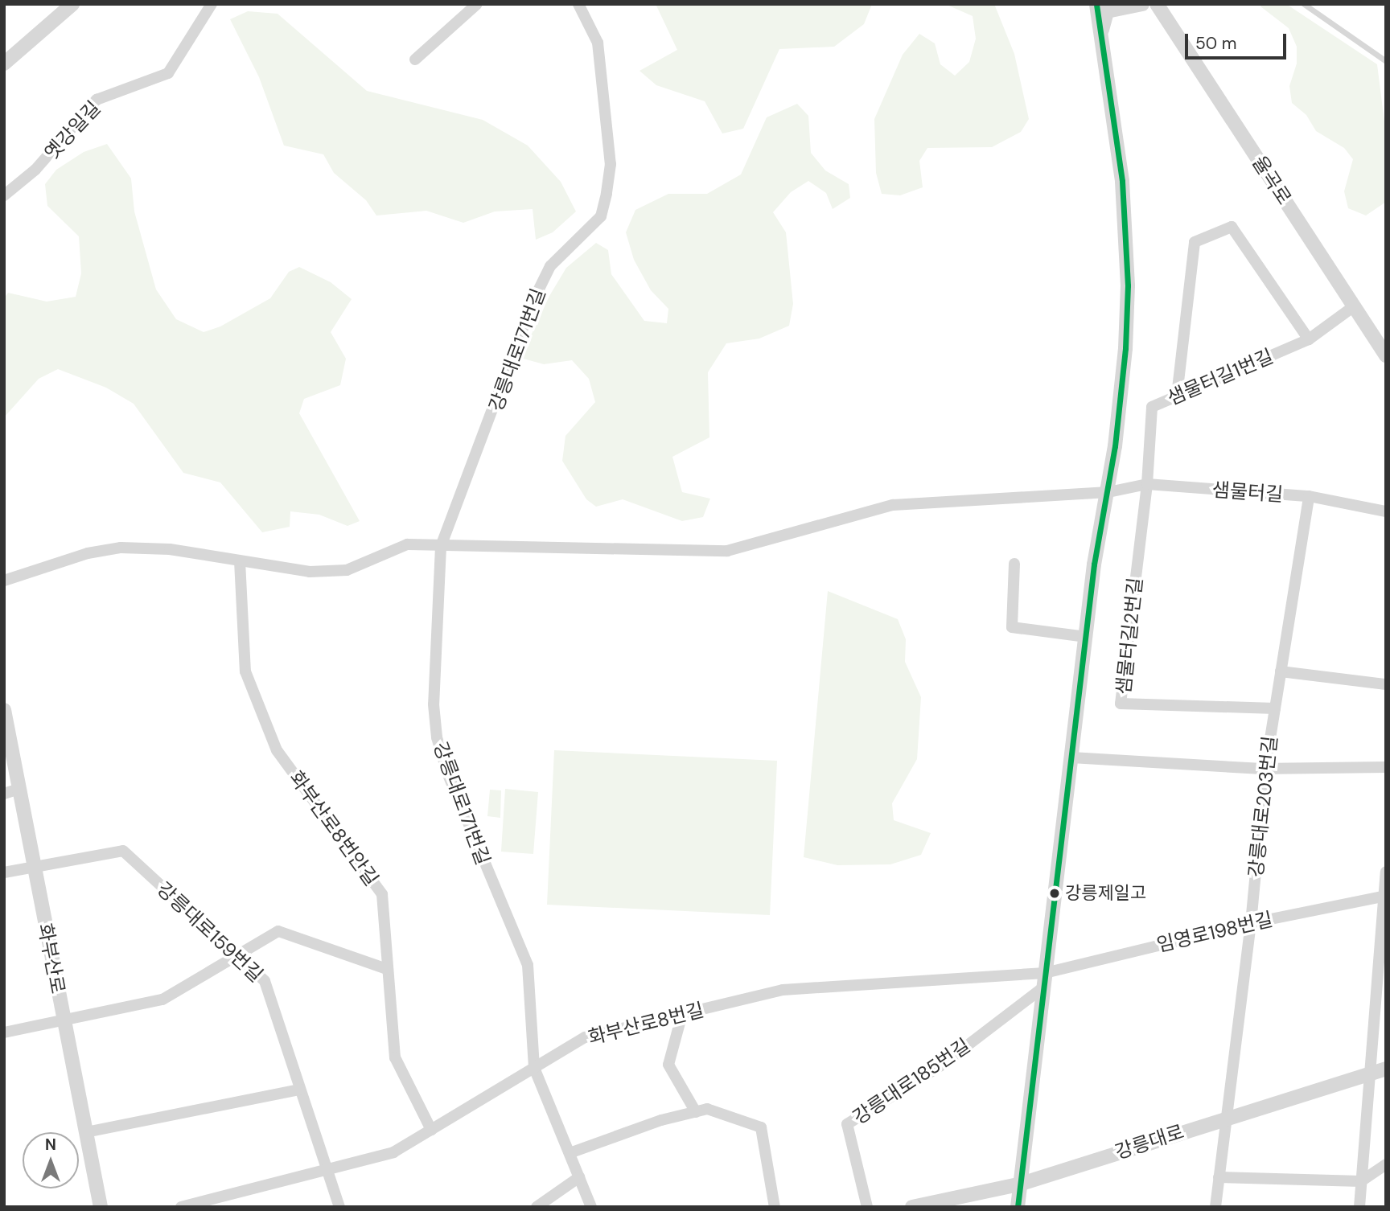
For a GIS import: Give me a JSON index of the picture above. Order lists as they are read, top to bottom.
{
  "streets": {
    "street": [
      "옛강일길",
      "율곡로",
      "강릉대로171번길",
      "샘물터길1번길",
      "샘물터길",
      "샘물터길2번길",
      "강릉대로203번길",
      "화부산로8번안길",
      "강릉대로159번길",
      "임영로198번길",
      "화부산로",
      "화부산로8번길",
      "강릉대로185번길",
      "강릉대로"
    ]
  },
  "crossings": [
    ["율곡로", "샘물터길1번길"],
    ["강릉대로171번길", "샘물터길"],
    ["강릉대로171번길", "화부산로8번길"],
    ["샘물터길1번길", "샘물터길"],
    ["샘물터길1번길", "샘물터길2번길"],
    ["샘물터길", "샘물터길2번길"],
    ["샘물터길", "강릉대로203번길"],
    ["샘물터길", "화부산로8번안길"],
    ["샘물터길2번길", "강릉대로203번길"],
    ["강릉대로203번길", "임영로198번길"],
    ["강릉대로203번길", "강릉대로"],
    ["화부산로8번안길", "화부산로8번길"],
    ["강릉대로159번길", "화부산로"],
    ["강릉대로159번길", "화부산로8번길"],
    ["임영로198번길", "화부산로8번길"],
    ["임영로198번길", "강릉대로185번길"],
    ["화부산로8번길", "강릉대로185번길"]
  ],
  "places": ["강릉제일고"],
  "scale_bar": "50 m",
  "north": "top"
}
